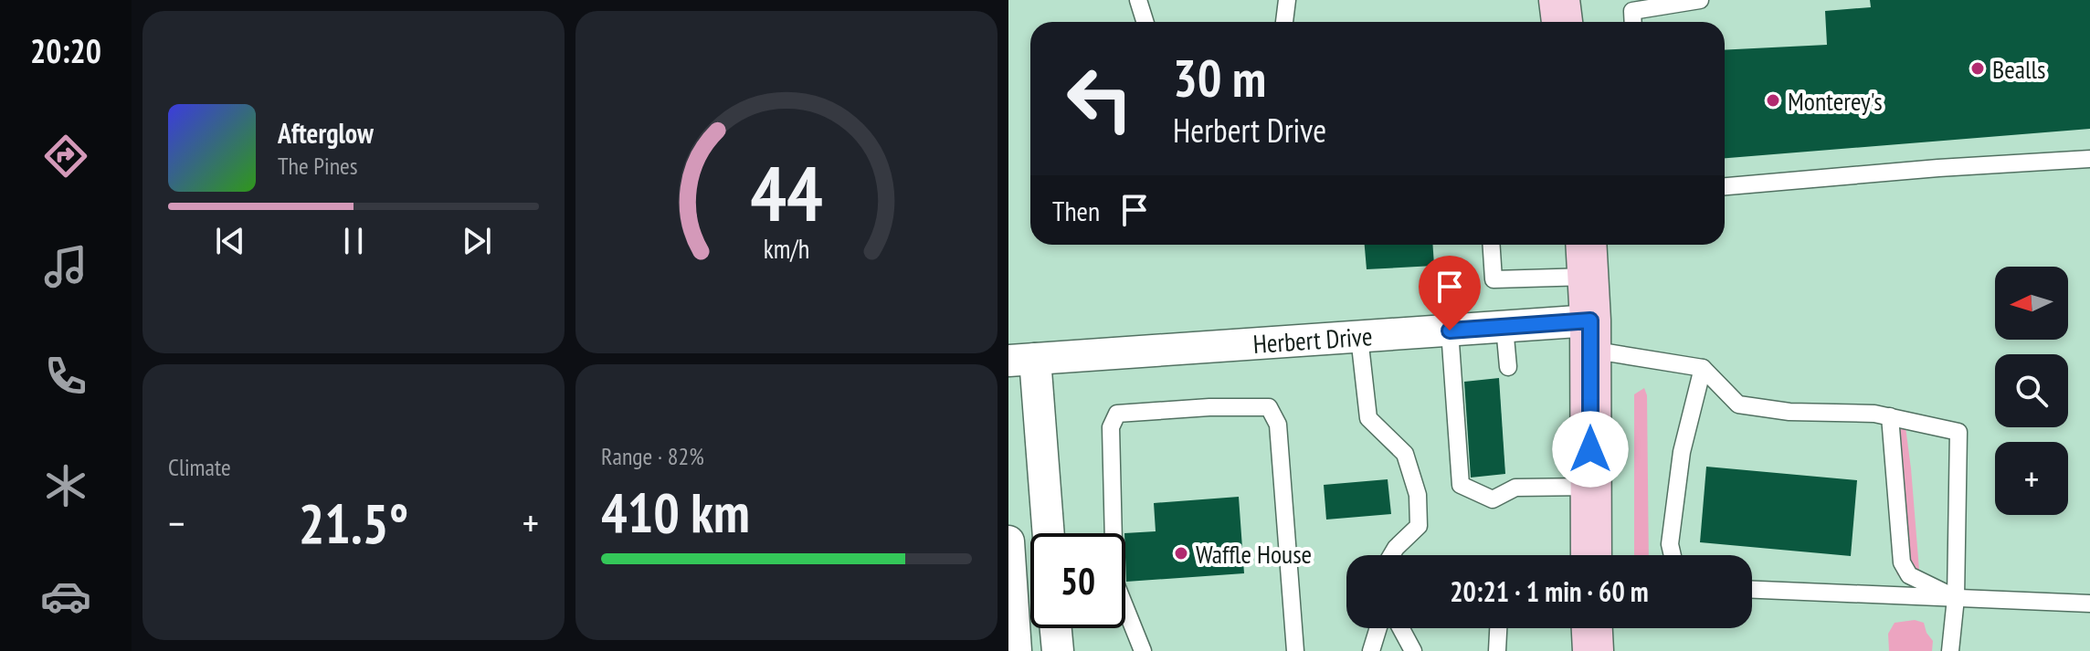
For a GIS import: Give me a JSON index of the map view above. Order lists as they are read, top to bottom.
{
  "streets": {
    "street": ["Herbert Drive"]
  },
  "places": ["Bealls", "Monterey's", "Waffle House"],
  "north": "left",
  "page": {
    "tabs": "20:20",
    "turn": ["30 m", "Herbert Drive"],
    "song": ["Afterglow", "The Pines"],
    "then": "Then",
    "map_buttons": "+",
    "tile": [
      "Climate",
      ["Range · 82%", "410 km"]
    ],
    "heat": ["−", "21.5°", "+"],
    "limit": "50",
    "trip": "20:21 · 1 min · 60 m",
    "gauge": ["44", "km/h"]
  }
}
